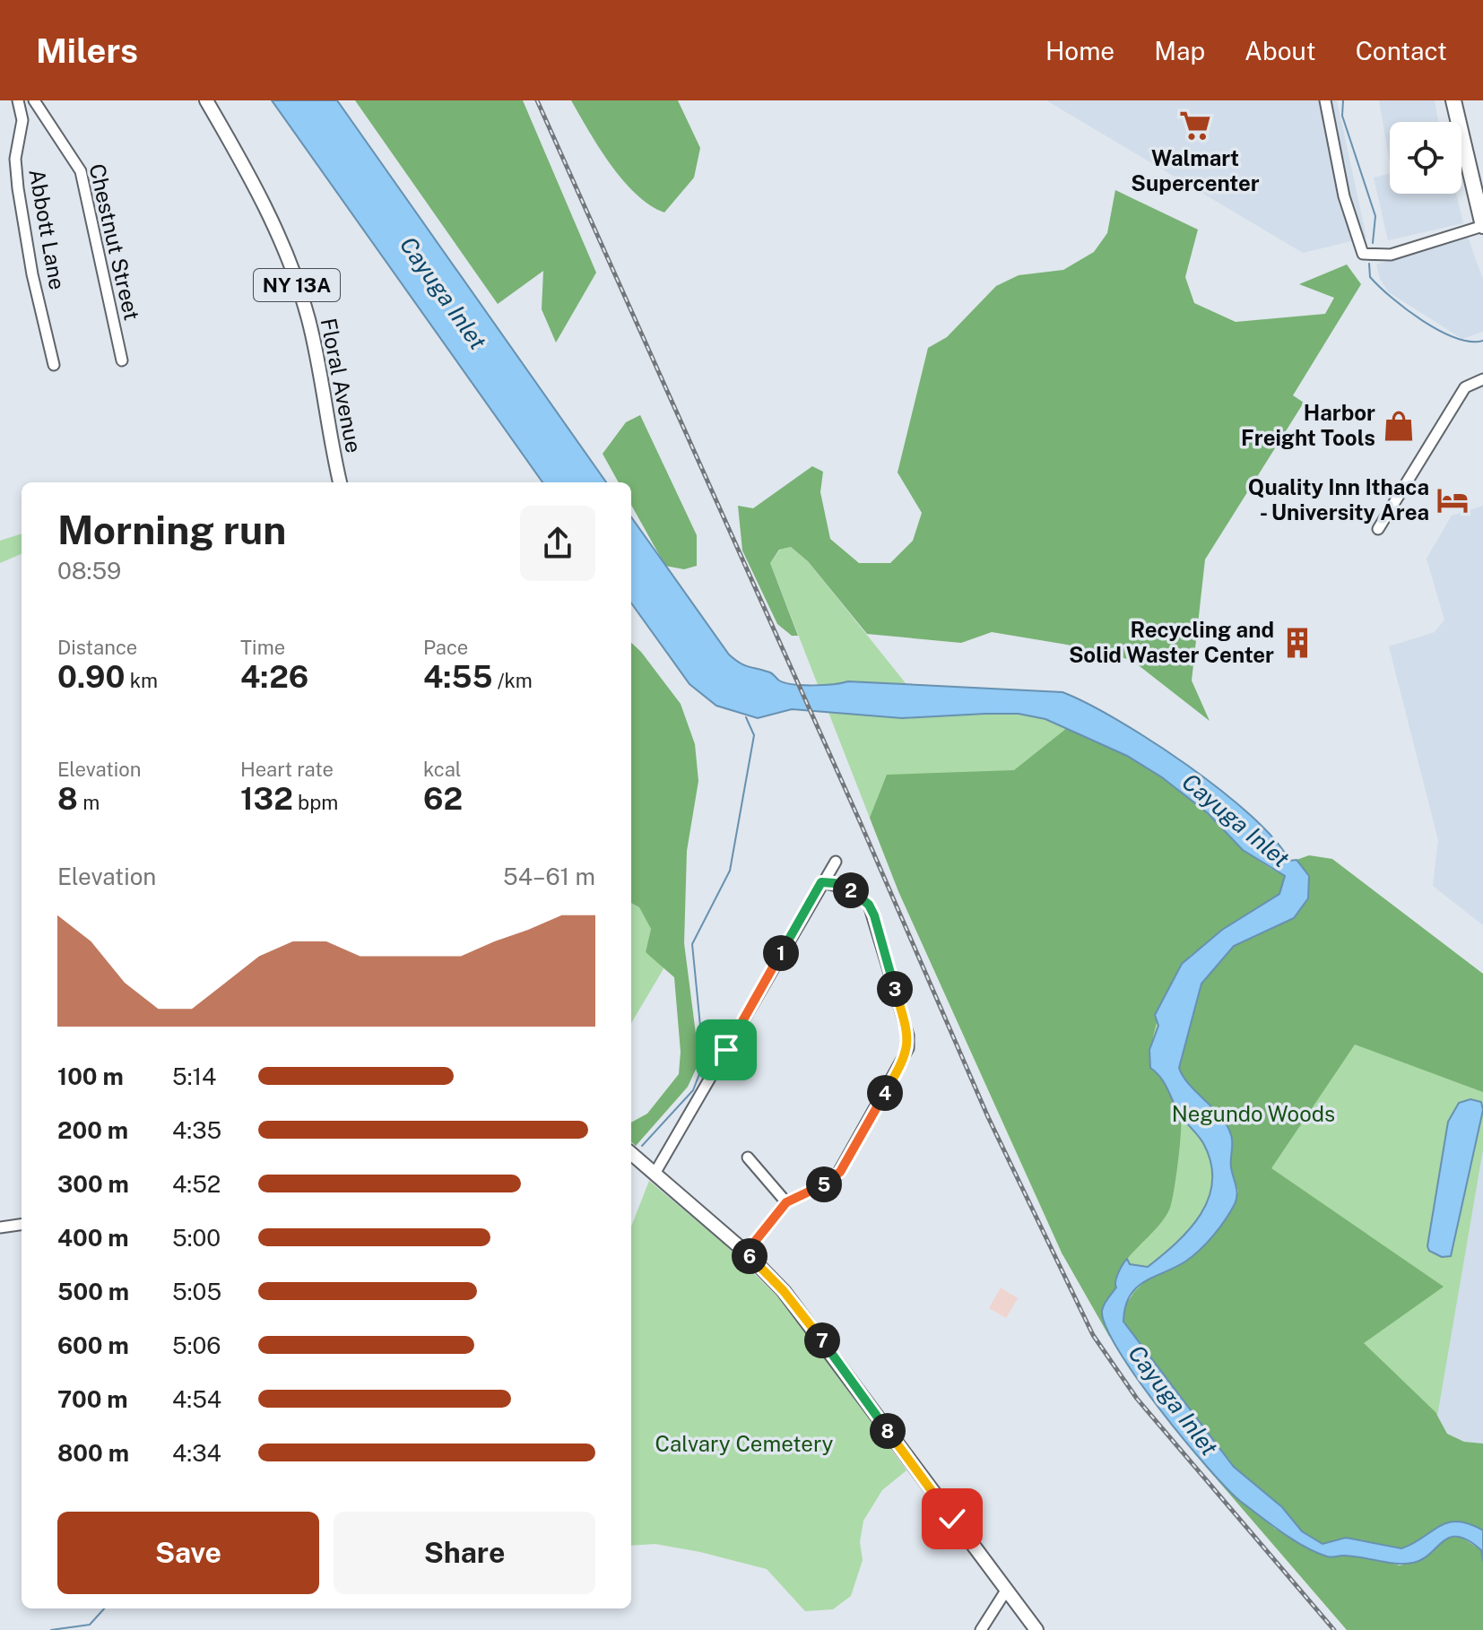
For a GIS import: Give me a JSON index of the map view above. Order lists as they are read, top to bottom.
{
  "streets": {
    "main road": ["NY 13A", "Floral Avenue"],
    "street": ["Abbott Lane", "Chestnut Street"]
  },
  "water": ["Cayuga Inlet"],
  "parks": ["Negundo Woods", "Calvary Cemetery"],
  "places": {
    "supermarket": ["Walmart Supercenter"],
    "shop": ["Harbor Freight Tools"],
    "hotel": ["Quality Inn Ithaca - University Area"],
    "building": ["Recycling and Solid Waster Center"]
  },
  "page": {
    "header": "Milers",
    "nav": [
      "Home",
      "Map",
      "About",
      "Contact"
    ],
    "heading": ["Morning run", "08:59"],
    "stats": [
      ["Distance", "0.90 km"],
      ["Time", "4:26"],
      ["Pace", "4:55 /km"],
      ["Elevation", "8 m"],
      ["Heart rate", "132 bpm"],
      ["kcal", "62"]
    ],
    "chart": ["Elevation", "54–61 m"],
    "pins": [
      "2",
      "1",
      "3",
      "4",
      "5",
      "6",
      "7",
      "8"
    ],
    "list": [
      {
        "name": "100 m",
        "note": "5:14"
      },
      {
        "name": "200 m",
        "note": "4:35"
      },
      {
        "name": "300 m",
        "note": "4:52"
      },
      {
        "name": "400 m",
        "note": "5:00"
      },
      {
        "name": "500 m",
        "note": "5:05"
      },
      {
        "name": "600 m",
        "note": "5:06"
      },
      {
        "name": "700 m",
        "note": "4:54"
      },
      {
        "name": "800 m",
        "note": "4:34"
      }
    ],
    "buttons": ["Save", "Share"]
  }
}
